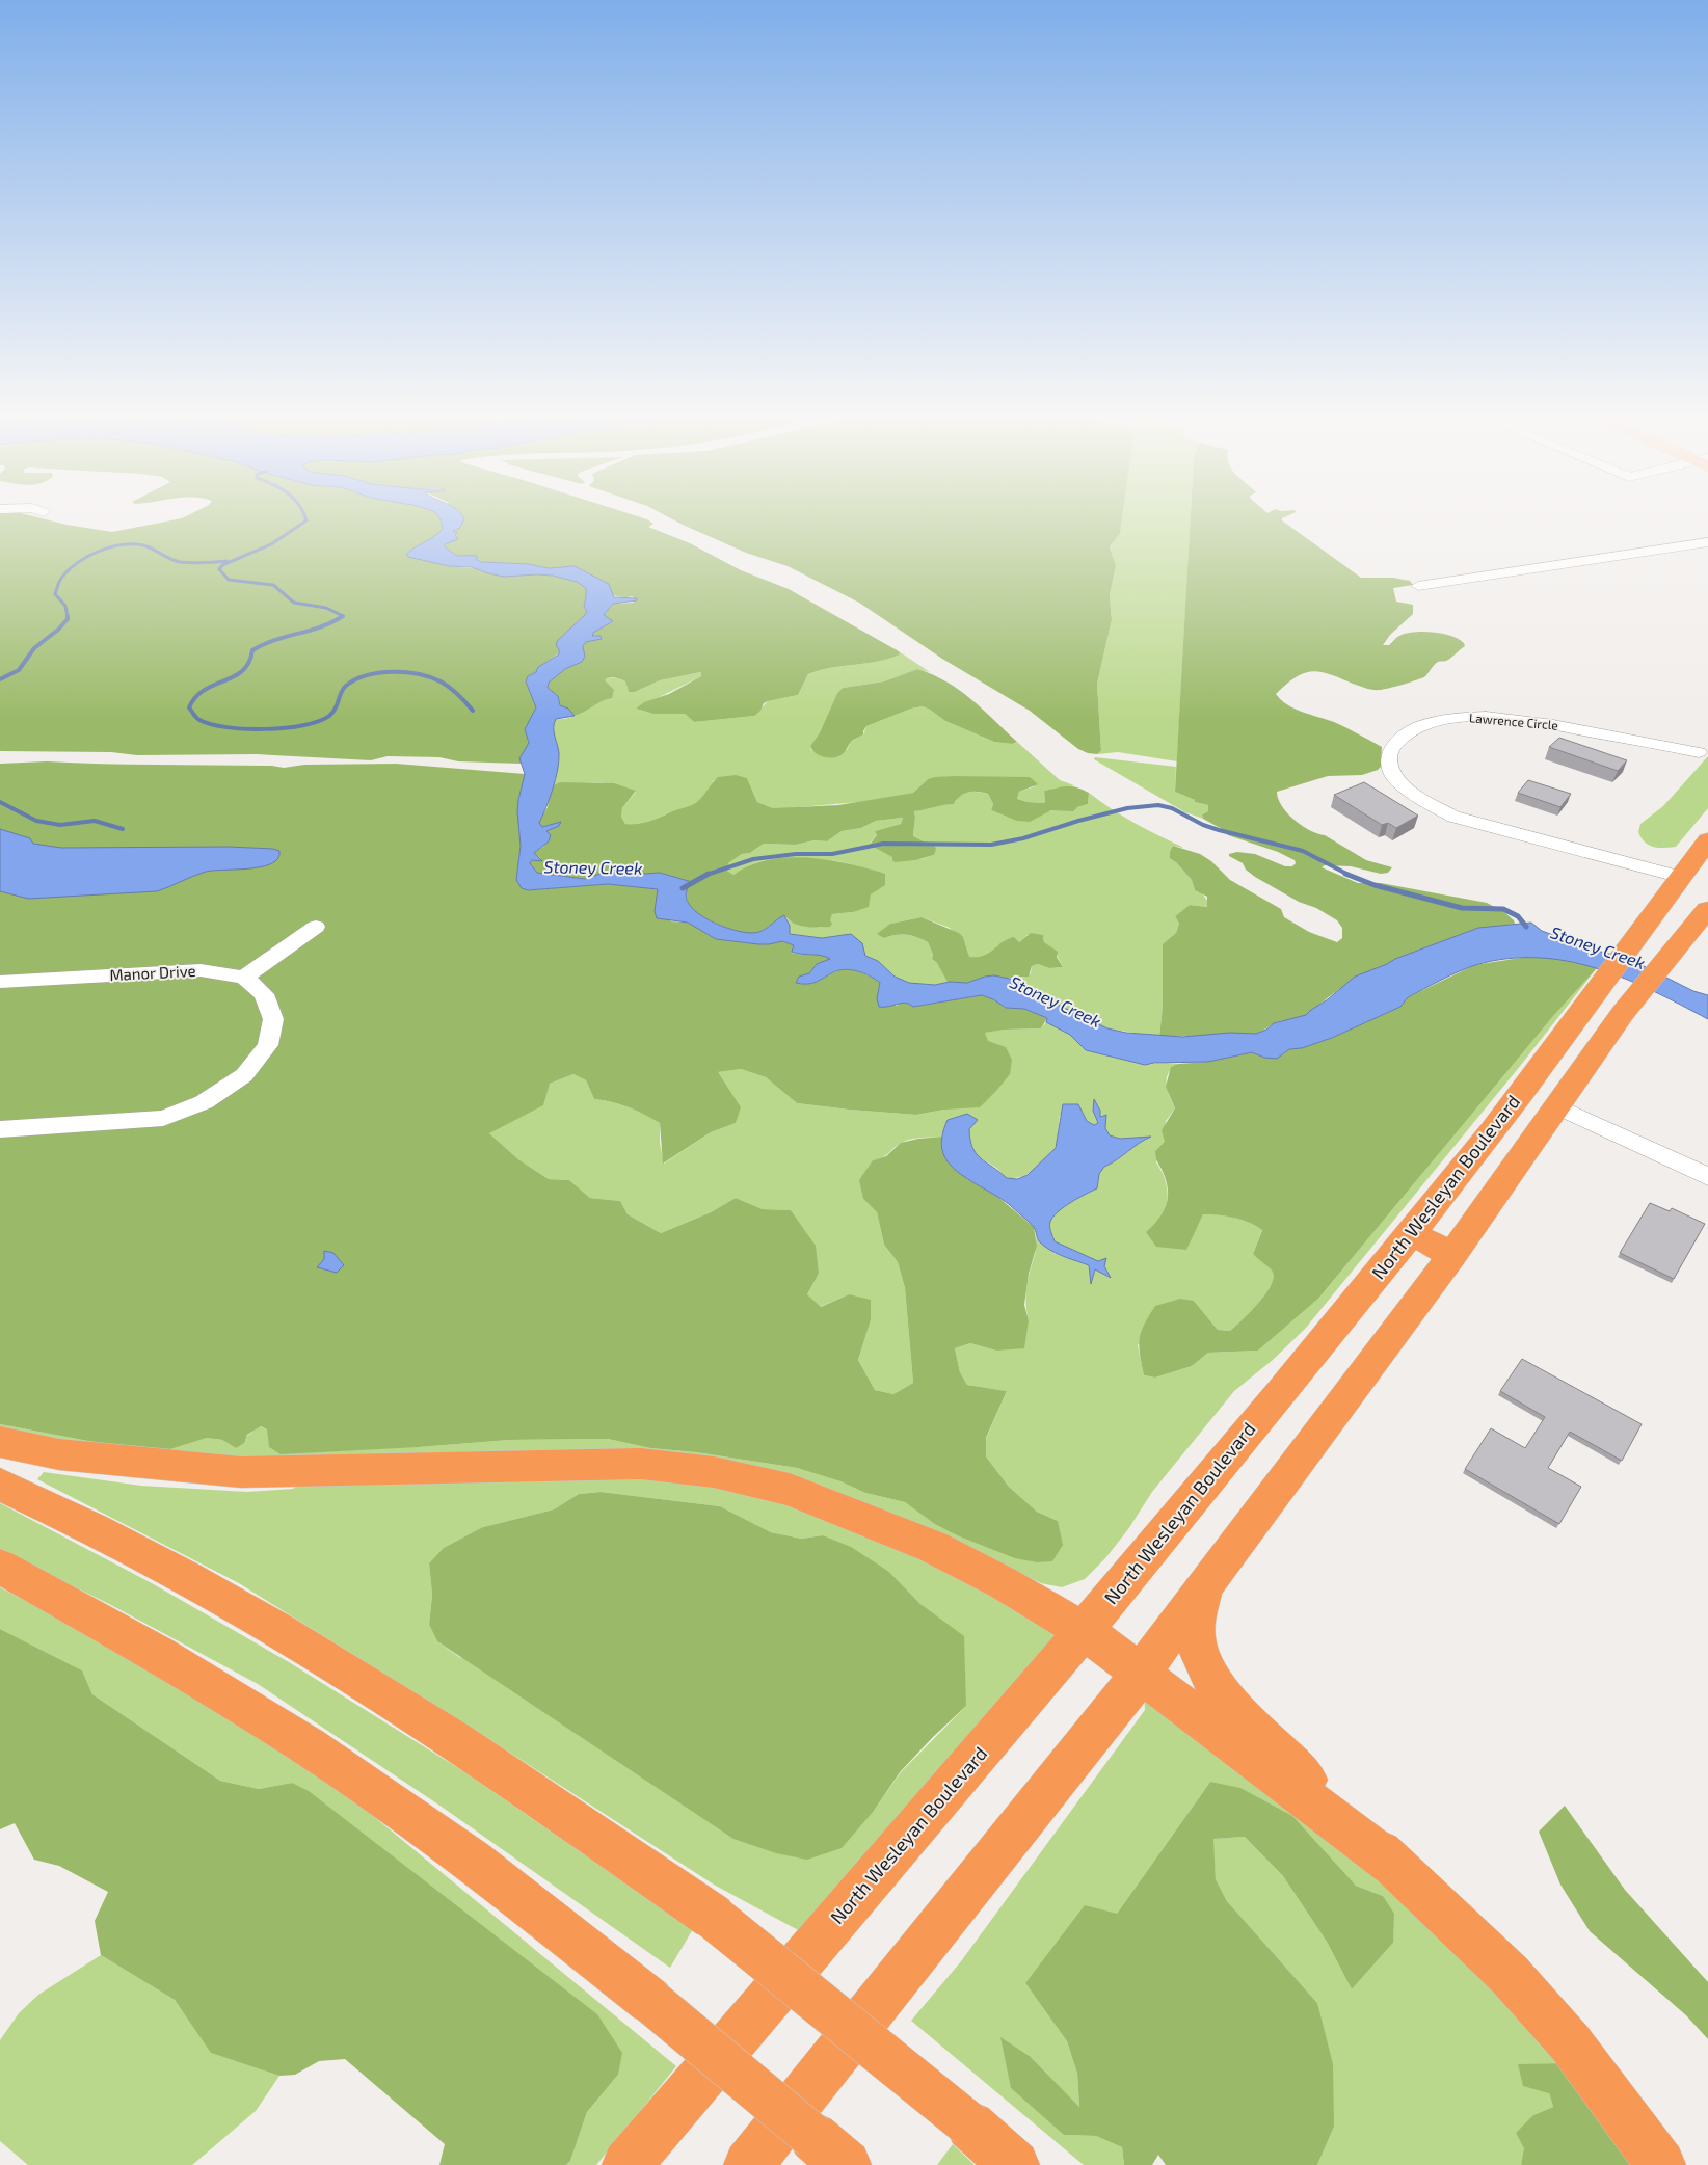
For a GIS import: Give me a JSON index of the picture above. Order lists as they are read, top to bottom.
{
  "streets": {
    "highway": ["North Wesleyan Boulevard"],
    "street": ["Lawrence Circle", "Manor Drive"]
  },
  "crossings": [
    ["Lawrence Circle", "North Wesleyan Boulevard"]
  ],
  "water": ["Stoney Creek"]
}
